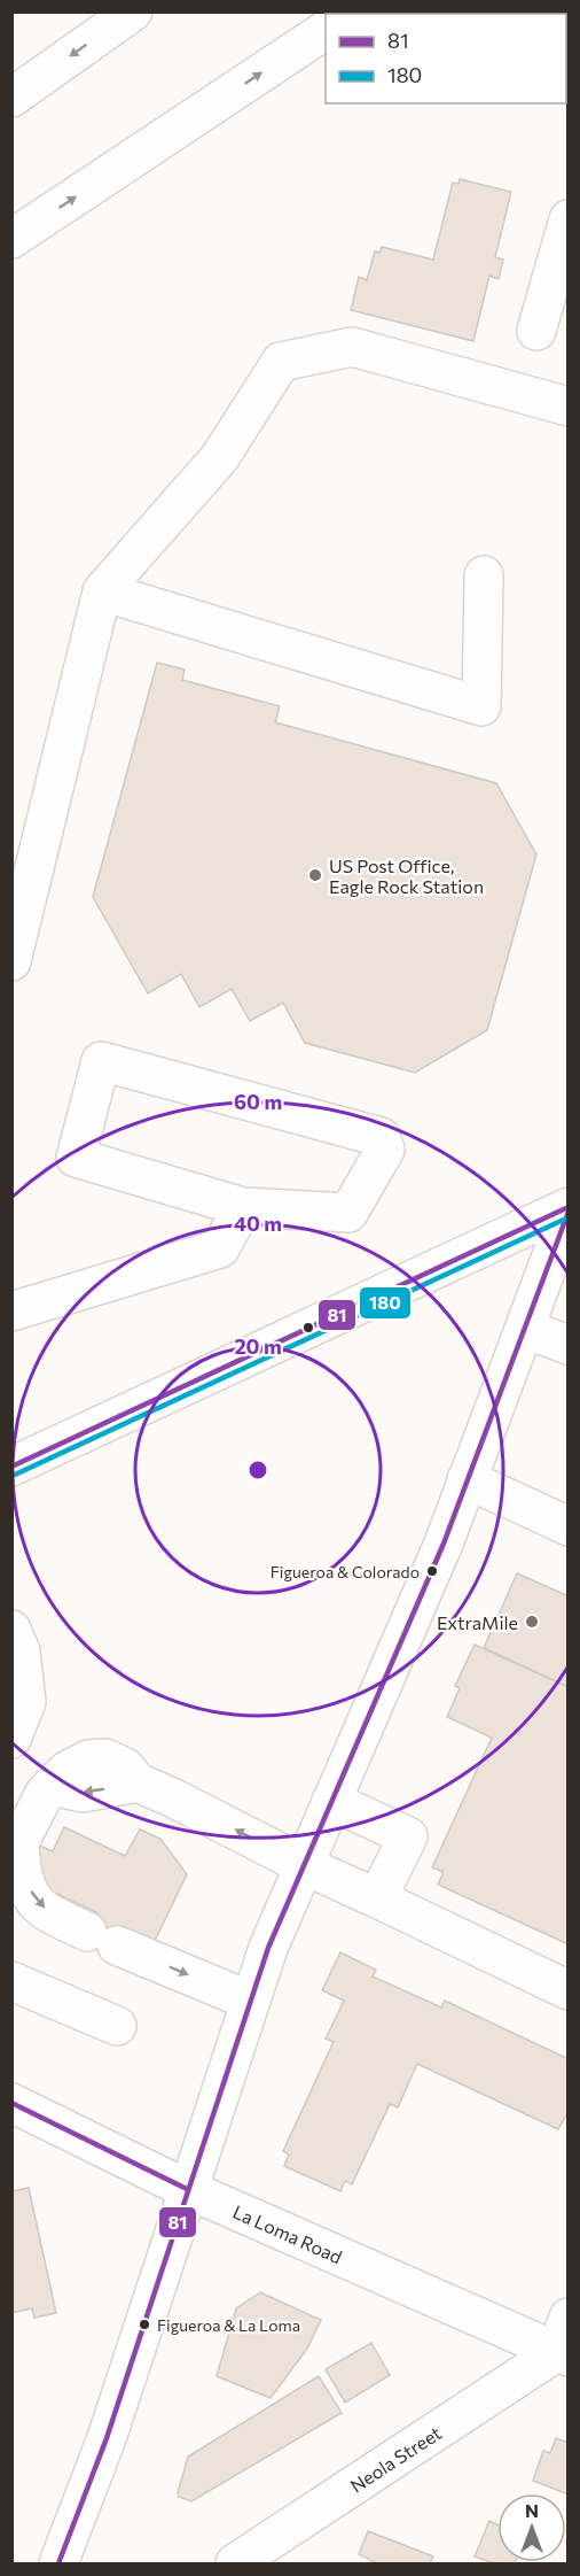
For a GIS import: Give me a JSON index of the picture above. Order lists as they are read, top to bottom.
{
  "streets": {
    "main road": ["La Loma Road", "Neola Street"]
  },
  "crossings": [
    ["La Loma Road", "Neola Street"]
  ],
  "places": [
    "US Post Office, Eagle Rock Station",
    "Figueroa & Colorado",
    "ExtraMile",
    "Figueroa & La Loma"
  ],
  "lines": ["transit line 81", "transit line 180"],
  "legend": ["81", "180"],
  "north": "top",
  "rings": ["60 m", "40 m", "20 m"]
}
